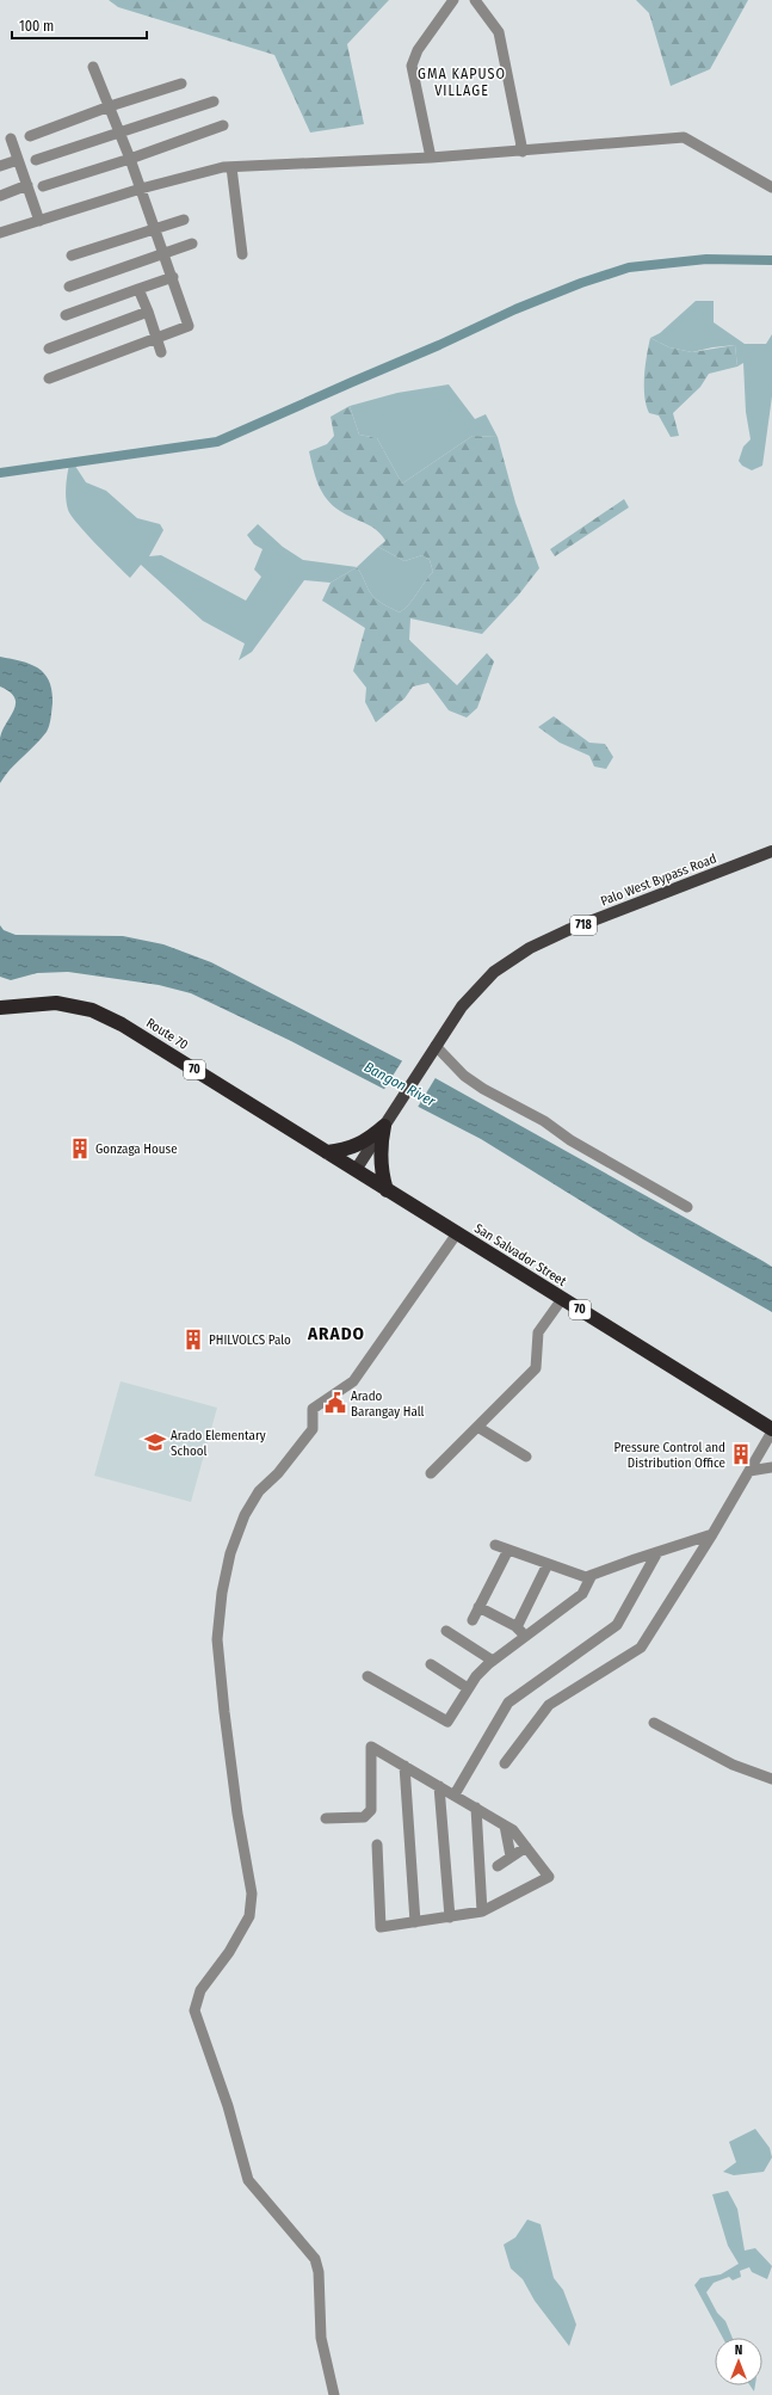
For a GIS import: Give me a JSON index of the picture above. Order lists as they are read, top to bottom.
{
  "streets": {
    "highway": ["Route 70", "70", "San Salvador Street"],
    "main road": ["Palo West Bypass Road", "718"]
  },
  "crossings": [
    ["Palo West Bypass Road", "San Salvador Street"],
    ["Route 70", "San Salvador Street"]
  ],
  "districts": ["GMA KAPUSO VILLAGE", "ARADO"],
  "water": ["Bangon River"],
  "places": {
    "building": ["Gonzaga House", "PHILVOLCS Palo", "Pressure Control and Distribution Office"],
    "public building": ["Arado Barangay Hall"],
    "school or university": ["Arado Elementary School"]
  },
  "scale_bar": "100 m",
  "north": "top"
}
